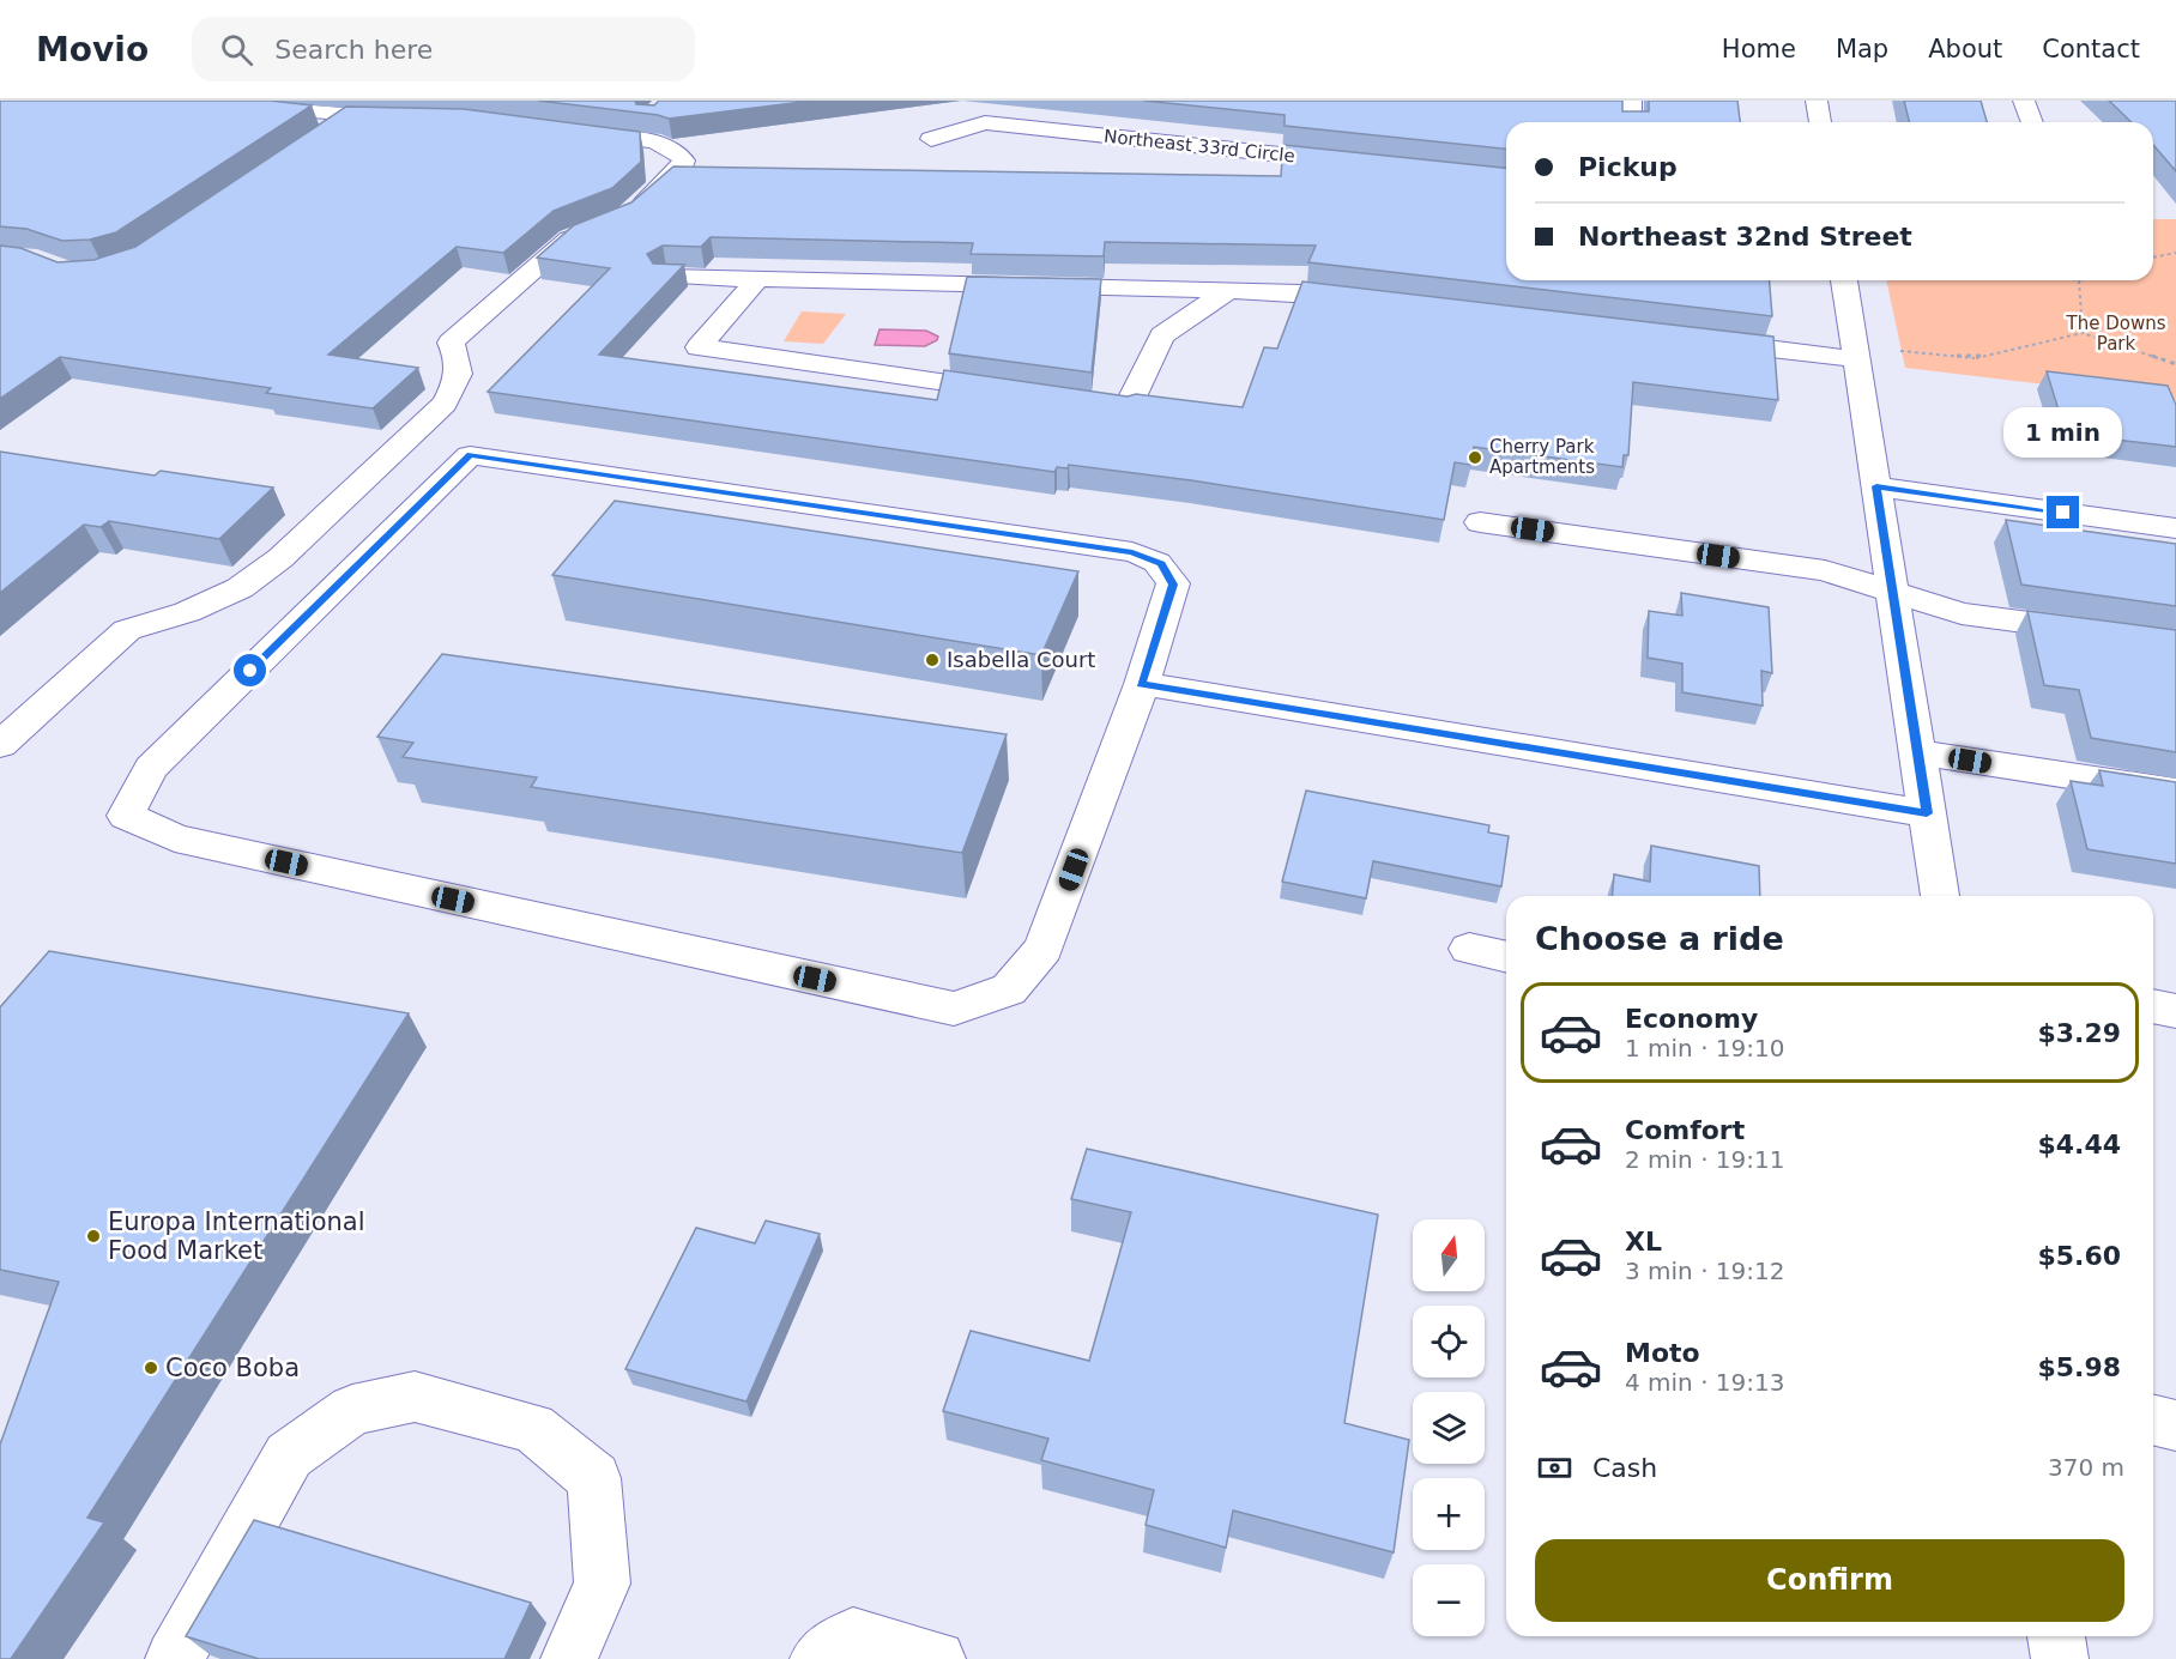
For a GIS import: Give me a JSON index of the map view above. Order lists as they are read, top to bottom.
{
  "streets": {
    "street": ["Northeast 33rd Circle"]
  },
  "parks": ["The Downs Park"],
  "places": [
    "Cherry Park Apartments",
    "Isabella Court",
    "Europa International Food Market",
    "Coco Boba"
  ],
  "north": "top",
  "page": {
    "header": "Movio",
    "search": "Search here",
    "nav": [
      "Home",
      "Map",
      "About",
      "Contact"
    ],
    "banner": ["Pickup", "Northeast 32nd Street"],
    "bubble": "1 min",
    "heading": "Choose a ride",
    "list": [
      {
        "name": "Economy",
        "note": "1 min · 19:10",
        "value": "$3.29"
      },
      {
        "name": "Comfort",
        "note": "2 min · 19:11",
        "value": "$4.44"
      },
      {
        "name": "XL",
        "note": "3 min · 19:12",
        "value": "$5.60"
      },
      {
        "name": "Moto",
        "note": "4 min · 19:13",
        "value": "$5.98"
      }
    ],
    "map_buttons": ["+", "−"],
    "pay": ["Cash", "370 m"],
    "buttons": "Confirm"
  }
}
